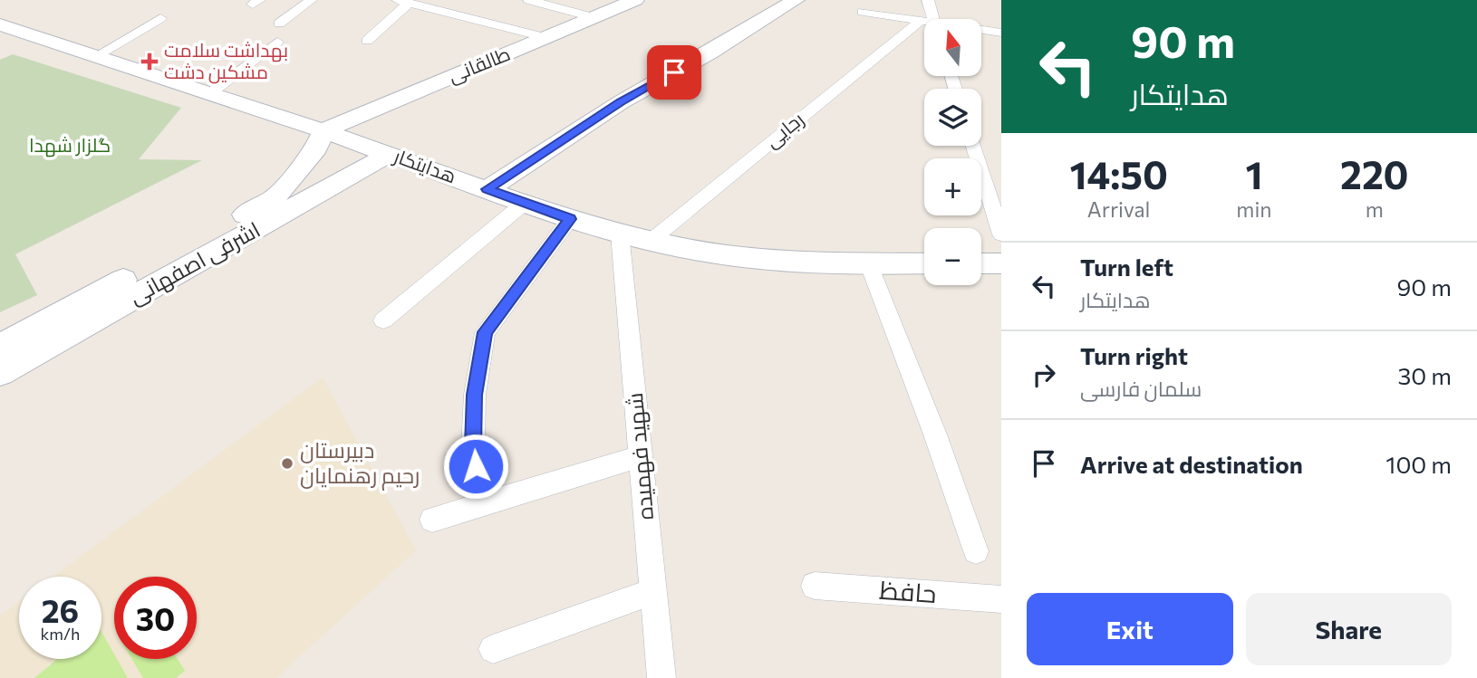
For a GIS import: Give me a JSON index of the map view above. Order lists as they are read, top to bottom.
{
  "streets": {
    "main road": ["طالقانی", "هدایتکار", "اشرفی اصفهانی"],
    "street": ["رجایی", "شهید فهمیده", "حافظ"]
  },
  "crossings": [
    ["طالقانی", "هدایتکار"],
    ["طالقانی", "اشرفی اصفهانی"],
    ["رجایی", "هدایتکار"],
    ["هدایتکار", "اشرفی اصفهانی"],
    ["هدایتکار", "شهید فهمیده"]
  ],
  "parks": ["گلزار شهدا"],
  "places": {
    "health": ["بهداشت سلامت مشکین دشت"],
    "other": ["دبیرستان رحیم رهنمایان"]
  },
  "north": "top",
  "page": {
    "turn": ["90 m", "هدایتکار"],
    "map_buttons": ["+", "−"],
    "eta": [
      "14:50",
      "Arrival",
      "1",
      "min",
      "220",
      "m"
    ],
    "list": [
      {
        "name": "Turn left",
        "note": "هدایتکار",
        "value": "90 m"
      },
      {
        "name": "Turn right",
        "note": "سلمان فارسی",
        "value": "30 m"
      },
      {
        "name": "Arrive at destination",
        "value": "100 m"
      }
    ],
    "speed": "26 km/h",
    "limit": "30",
    "buttons": ["Exit", "Share"]
  }
}
